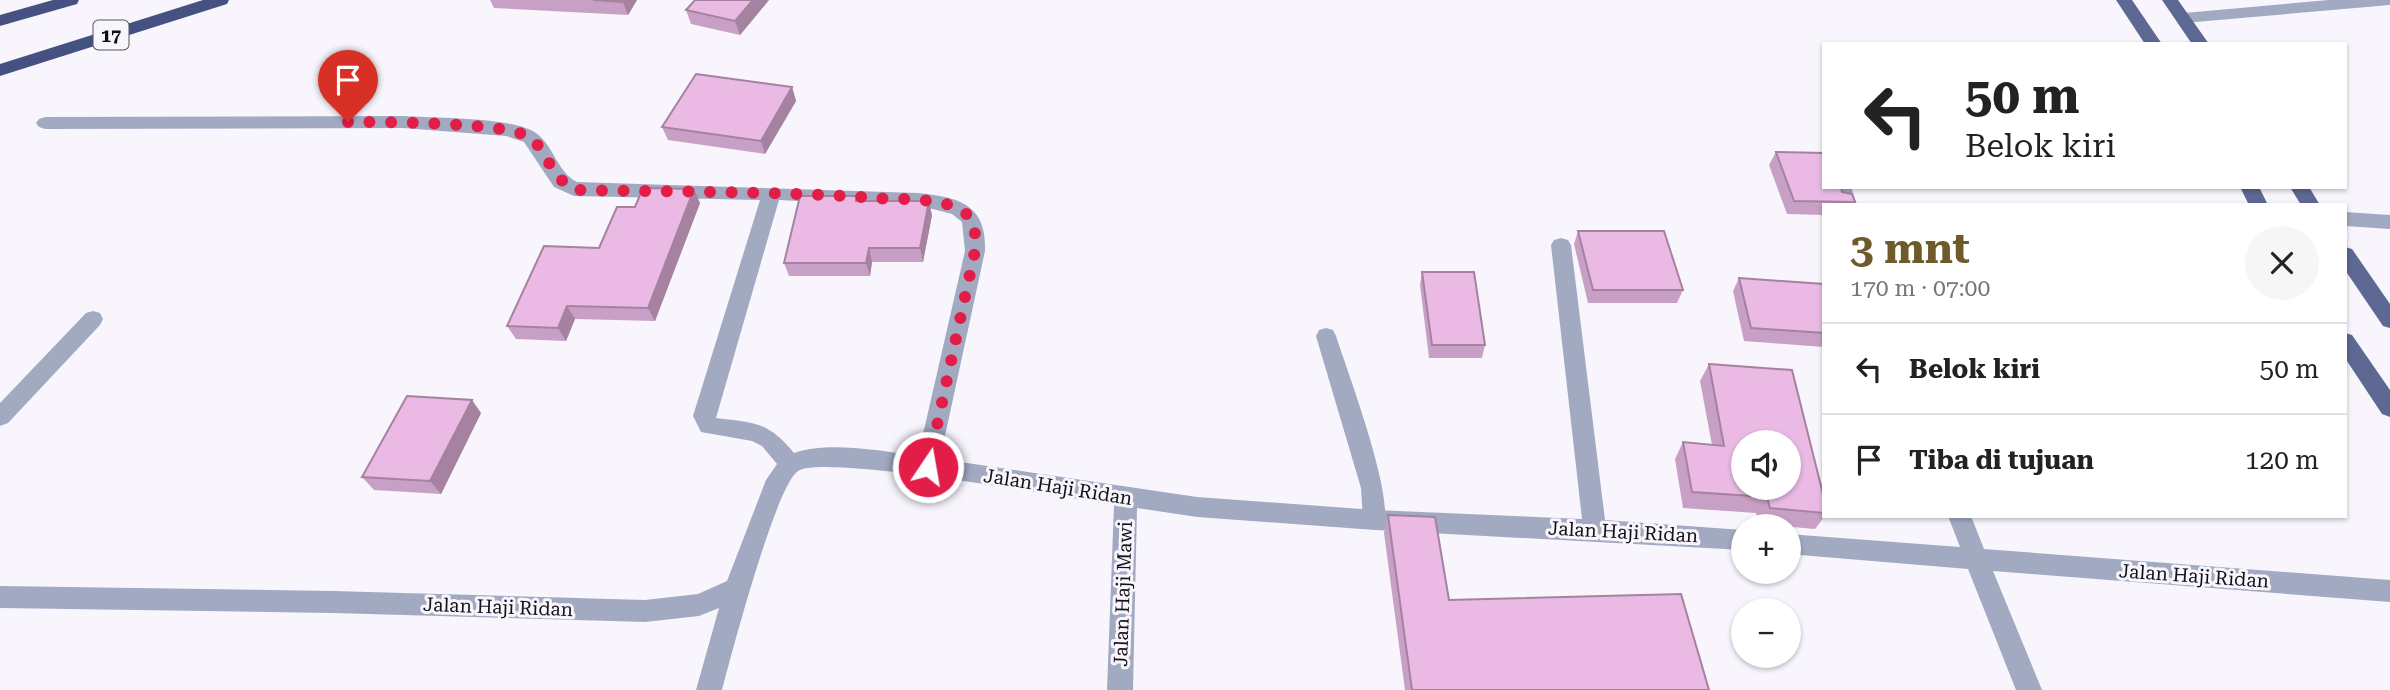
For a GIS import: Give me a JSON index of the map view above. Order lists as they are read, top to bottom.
{
  "streets": {
    "highway": ["17"],
    "street": ["Jalan Haji Ridan", "Jalan Haji Mawi"]
  },
  "crossings": [
    ["Jalan Haji Ridan", "Jalan Haji Mawi"]
  ],
  "page": {
    "turn": ["50 m", "Belok kiri"],
    "heading": ["3 mnt", "170 m · 07:00"],
    "list": [
      {
        "name": "Belok kiri",
        "value": "50 m"
      },
      {
        "name": "Tiba di tujuan",
        "value": "120 m"
      }
    ],
    "map_buttons": ["+", "−"]
  }
}
